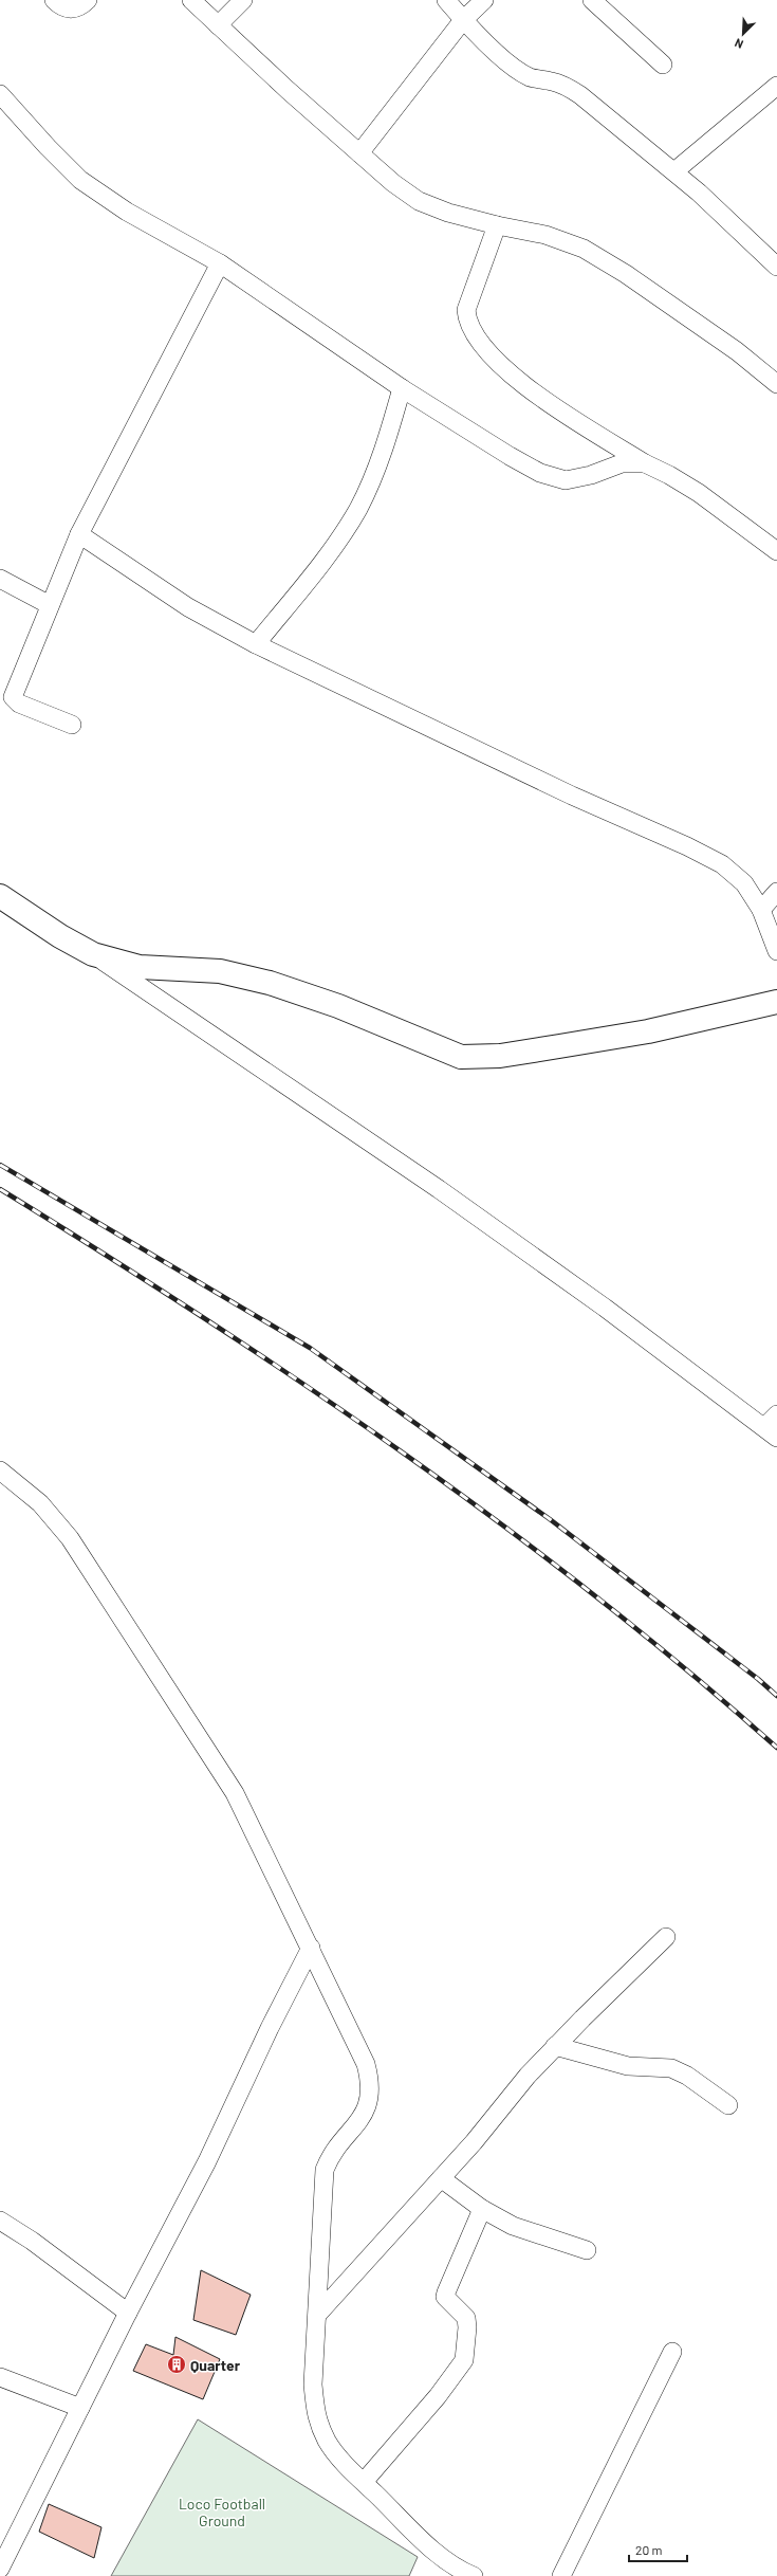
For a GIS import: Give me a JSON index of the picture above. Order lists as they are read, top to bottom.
{
  "parks": ["Loco Football Ground"],
  "places": {
    "building": ["Quarter"]
  },
  "scale_bar": "20 m",
  "north": "bottom left"
}
